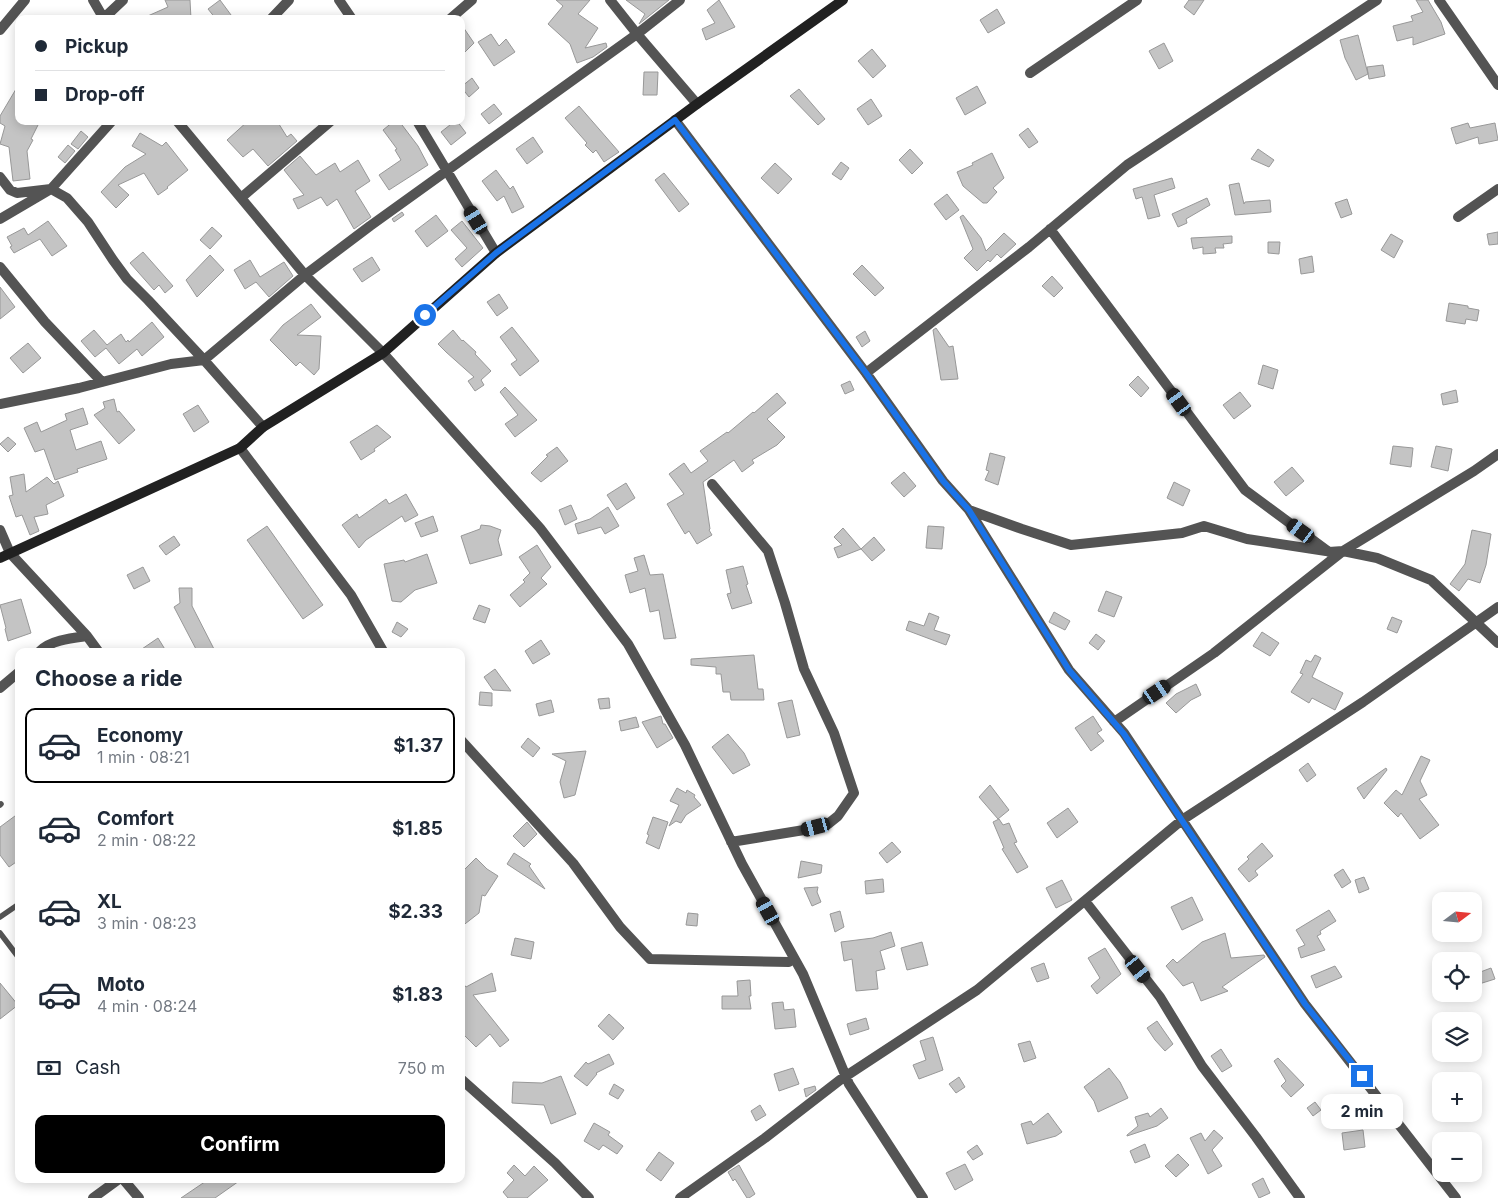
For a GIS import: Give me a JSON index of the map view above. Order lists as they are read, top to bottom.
{
  "north": "right",
  "page": {
    "banner": ["Pickup", "Drop-off"],
    "heading": "Choose a ride",
    "list": [
      {
        "name": "Economy",
        "note": "1 min · 08:21",
        "value": "$1.37"
      },
      {
        "name": "Comfort",
        "note": "2 min · 08:22",
        "value": "$1.85"
      },
      {
        "name": "XL",
        "note": "3 min · 08:23",
        "value": "$2.33"
      },
      {
        "name": "Moto",
        "note": "4 min · 08:24",
        "value": "$1.83"
      }
    ],
    "map_buttons": ["+", "−"],
    "pay": ["Cash", "750 m"],
    "bubble": "2 min",
    "buttons": "Confirm"
  }
}
